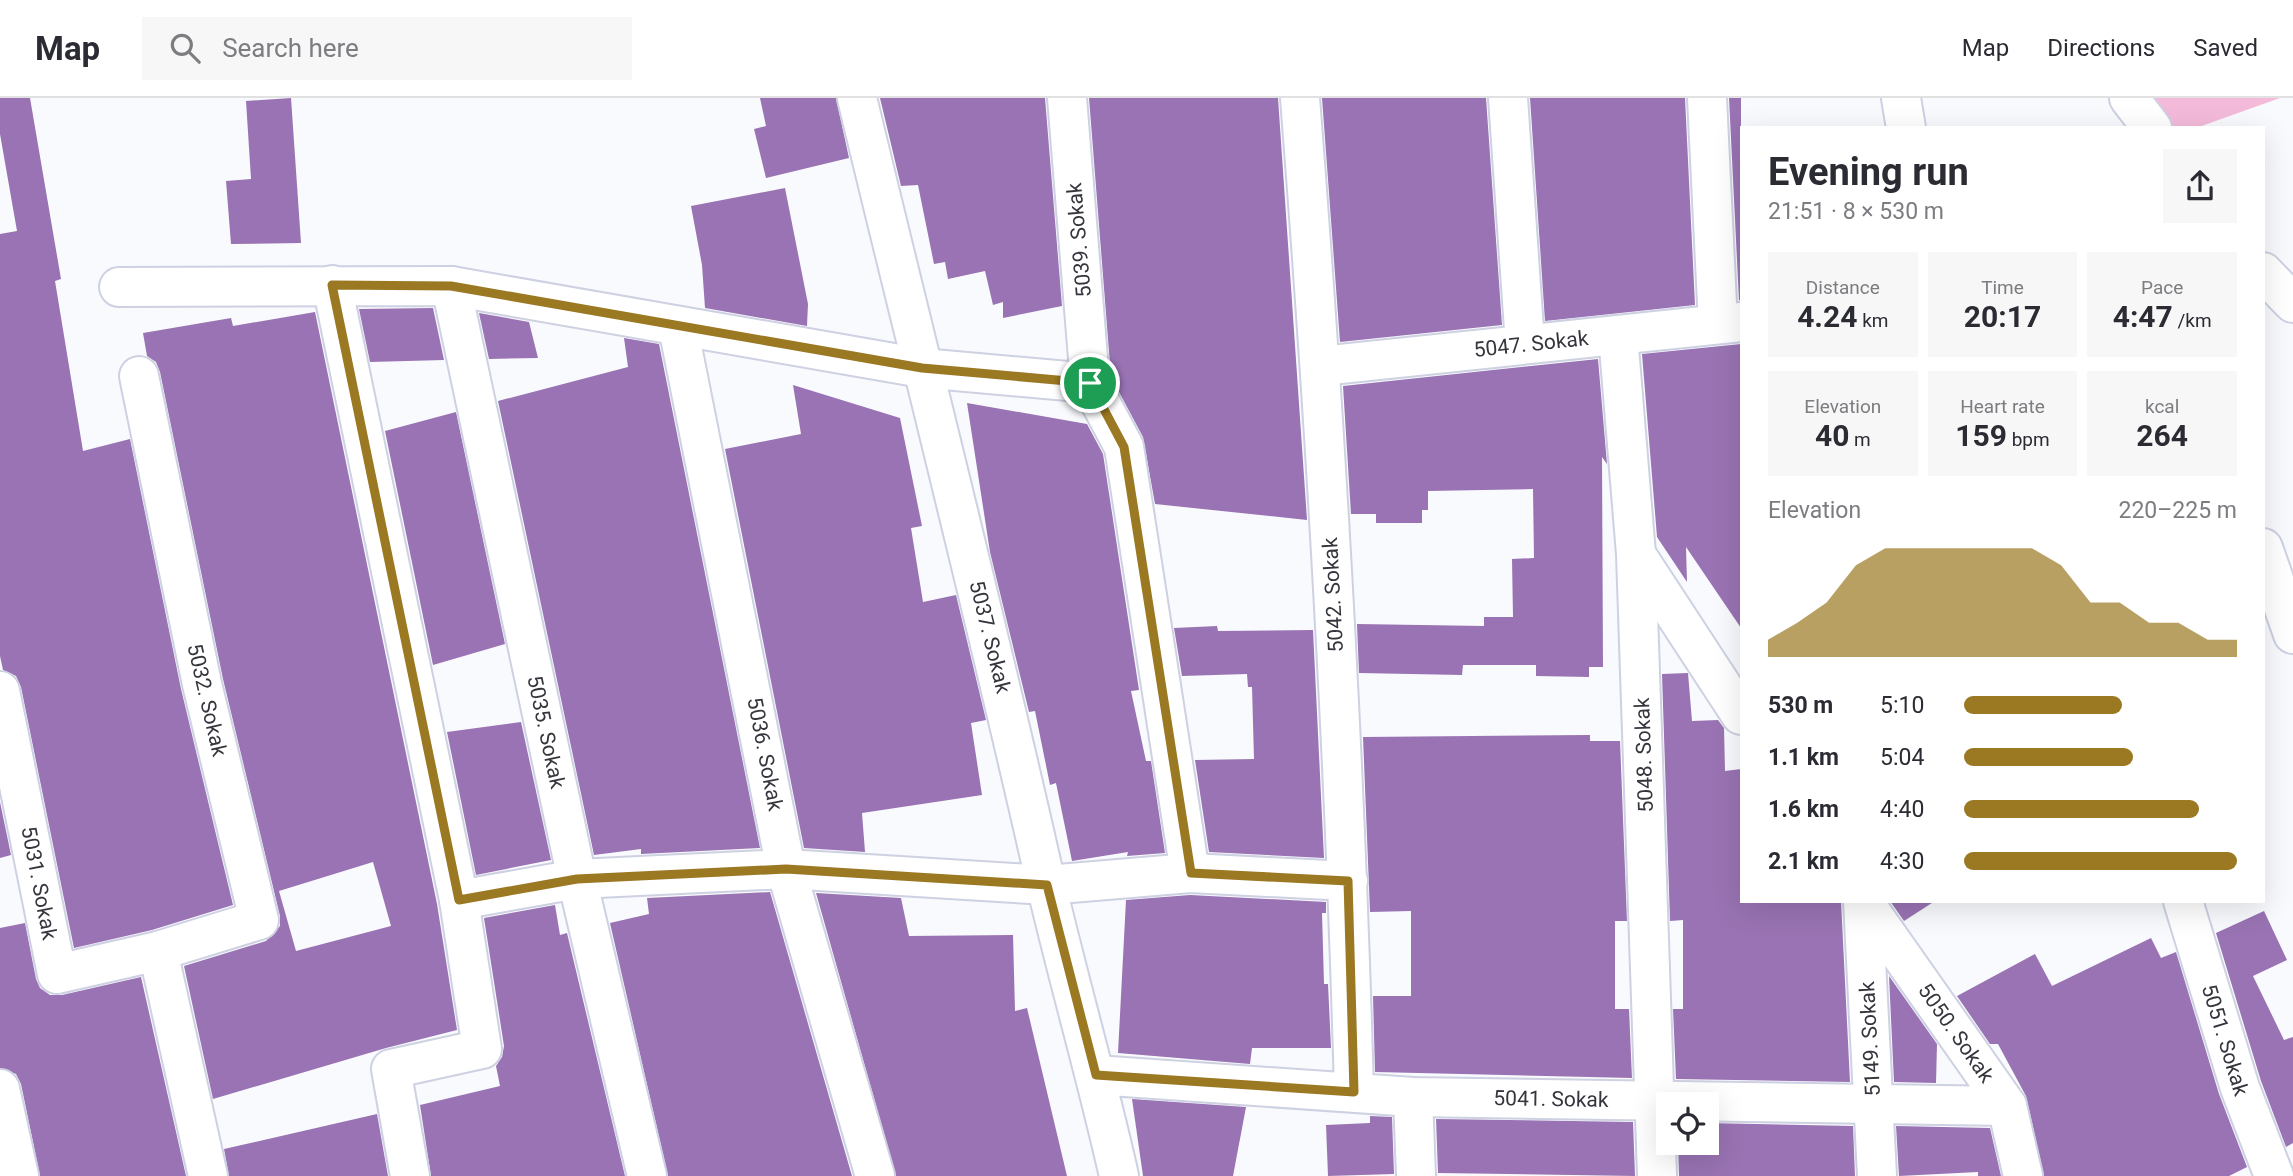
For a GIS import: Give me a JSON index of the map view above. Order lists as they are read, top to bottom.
{
  "streets": {
    "street": [
      "5039. Sokak",
      "5047. Sokak",
      "5042. Sokak",
      "5037. Sokak",
      "5032. Sokak",
      "5035. Sokak",
      "5036. Sokak",
      "5048. Sokak",
      "5031. Sokak",
      "5050. Sokak",
      "5149. Sokak",
      "5051. Sokak",
      "5041. Sokak"
    ]
  },
  "crossings": [
    ["5047. Sokak", "5042. Sokak"],
    ["5047. Sokak", "5048. Sokak"],
    ["5042. Sokak", "5041. Sokak"],
    ["5037. Sokak", "5041. Sokak"],
    ["5032. Sokak", "5031. Sokak"],
    ["5048. Sokak", "5041. Sokak"],
    ["5050. Sokak", "5041. Sokak"],
    ["5149. Sokak", "5041. Sokak"]
  ],
  "page": {
    "header": "Map",
    "search": "Search here",
    "nav": ["Map", "Directions", "Saved"],
    "heading": ["Evening run", "21:51 · 8 × 530 m"],
    "stats": [
      ["Distance", "4.24 km"],
      ["Time", "20:17"],
      ["Pace", "4:47 /km"],
      ["Elevation", "40 m"],
      ["Heart rate", "159 bpm"],
      ["kcal", "264"]
    ],
    "chart": ["Elevation", "220–225 m"],
    "list": [
      {
        "name": "530 m",
        "note": "5:10"
      },
      {
        "name": "1.1 km",
        "note": "5:04"
      },
      {
        "name": "1.6 km",
        "note": "4:40"
      },
      {
        "name": "2.1 km",
        "note": "4:30"
      }
    ]
  }
}
